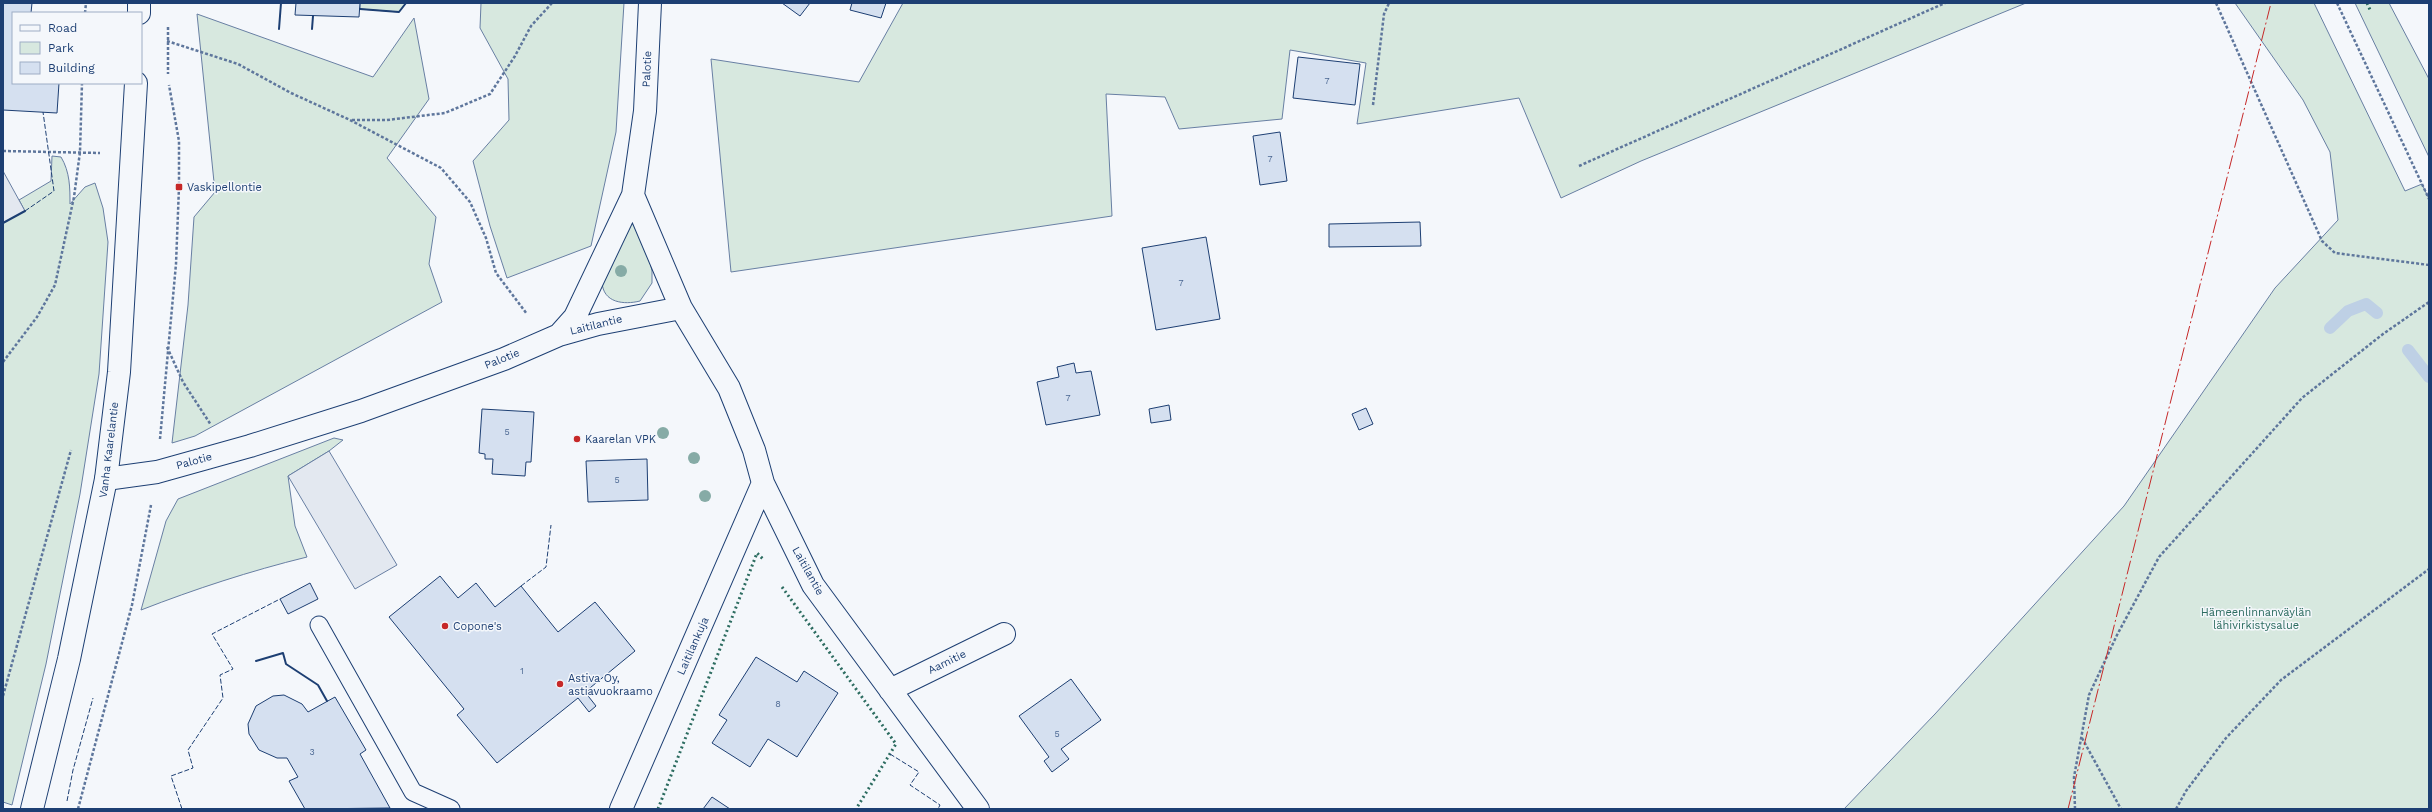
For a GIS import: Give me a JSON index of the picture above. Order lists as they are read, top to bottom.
{
  "streets": {
    "street": [
      "Palotie",
      "Laitilantie",
      "Vanha Kaarelantie",
      "Laitilankuja",
      "Aamitie"
    ]
  },
  "crossings": [
    ["Palotie", "Laitilantie"],
    ["Palotie", "Vanha Kaarelantie"],
    ["Laitilantie", "Laitilankuja"],
    ["Laitilantie", "Aamitie"]
  ],
  "parks": ["Hämeenlinnanväylän lähivirkistysalue"],
  "places": {
    "transit": ["Vaskipellontie"],
    "other": ["Kaarelan VPK", "Copone's", "Astiva Oy, astiavuokraamo"]
  },
  "house_numbers": [
    "7",
    "7",
    "7",
    "7",
    "5",
    "5",
    "1",
    "8",
    "5",
    "3"
  ],
  "legend": ["Road", "Park", "Building"]
}
